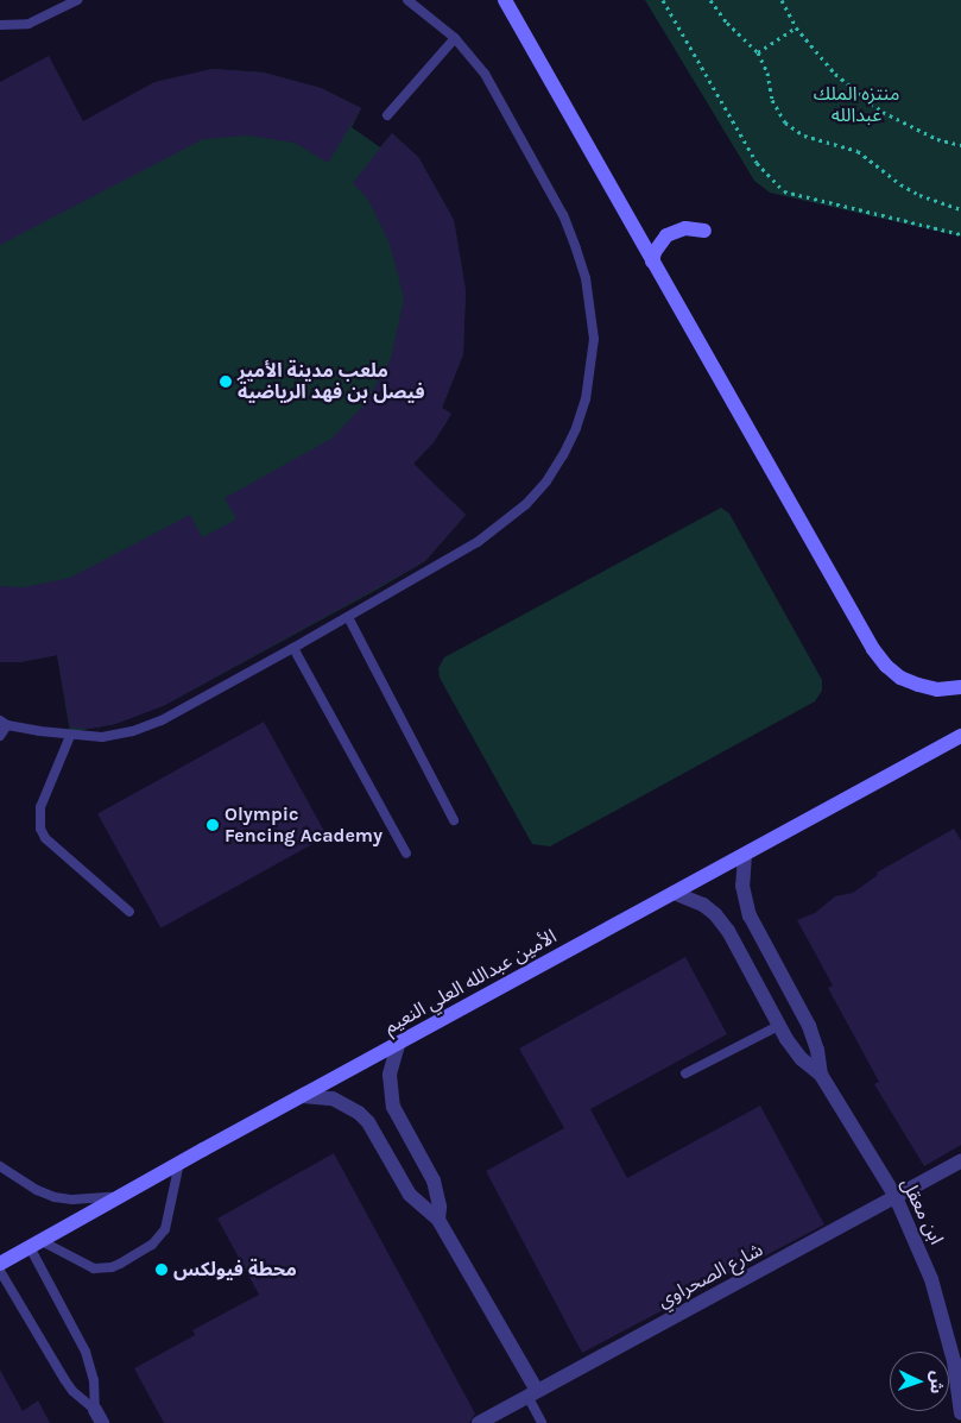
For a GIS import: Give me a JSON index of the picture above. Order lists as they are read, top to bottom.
{
  "streets": {
    "main road": ["الأمين عبدالله العلي النعيم"],
    "street": ["ابن معقل", "شارع الصحراوي"]
  },
  "crossings": [
    ["الأمين عبدالله العلي النعيم", "ابن معقل"],
    ["ابن معقل", "شارع الصحراوي"]
  ],
  "parks": ["منتزه الملك عبدالله"],
  "places": ["ملعب مدينة الأمير فيصل بن فهد الرياضية", "Olympic Fencing Academy", "محطة فيولكس"],
  "north": "right"
}
